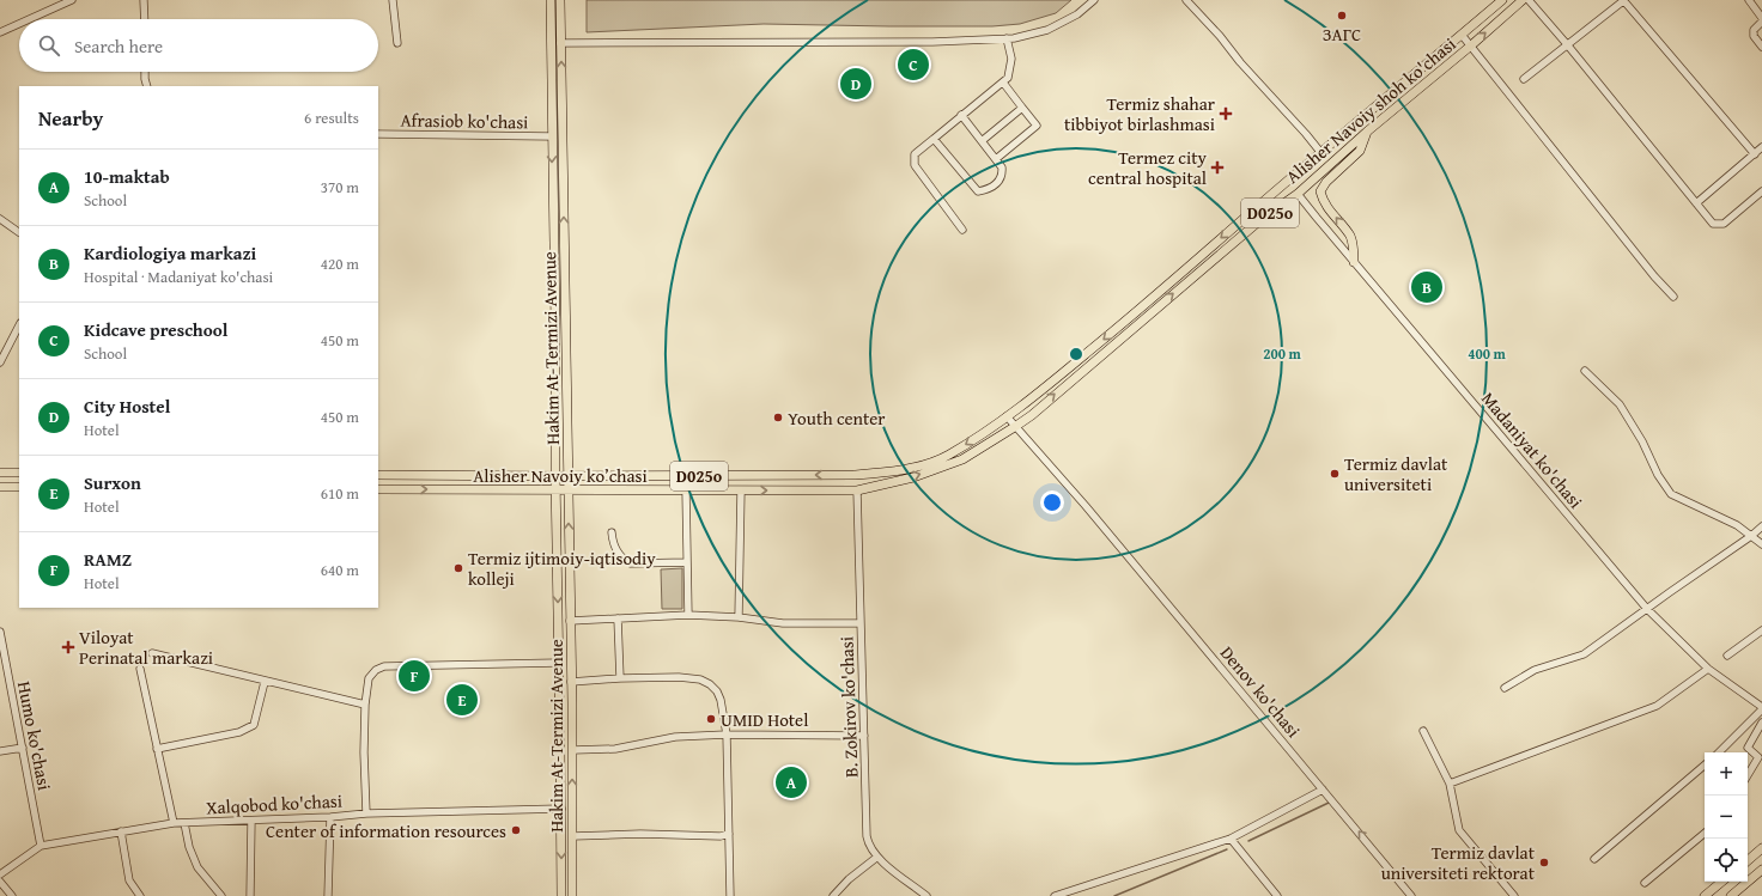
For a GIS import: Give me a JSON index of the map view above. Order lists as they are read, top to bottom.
{
  "streets": {
    "main road": [
      "Alisher Navoiy shoh ko'chasi",
      "D025o",
      "Hakim At-Termizi Avenue",
      "Alisher Navoiy ko’chasi"
    ],
    "street": [
      "Afrasiob ko'chasi",
      "Madaniyat ko'chasi",
      "Denov ko'chasi",
      "B. Zokirov ko'chasi",
      "Humo ko'chasi",
      "Xalqobod ko'chasi"
    ]
  },
  "crossings": [
    ["Alisher Navoiy shoh ko'chasi", "Madaniyat ko'chasi"],
    ["Alisher Navoiy shoh ko'chasi", "Alisher Navoiy ko’chasi"],
    ["Alisher Navoiy shoh ko'chasi", "Denov ko'chasi"],
    ["Afrasiob ko'chasi", "Hakim At-Termizi Avenue"],
    ["Hakim At-Termizi Avenue", "Alisher Navoiy ko’chasi"],
    ["Hakim At-Termizi Avenue", "Xalqobod ko'chasi"],
    ["Alisher Navoiy ko’chasi", "Denov ko'chasi"],
    ["Alisher Navoiy ko’chasi", "B. Zokirov ko'chasi"],
    ["Humo ko'chasi", "Xalqobod ko'chasi"]
  ],
  "places": {
    "other": [
      "ЗАГС",
      "Youth center",
      "Termiz davlat universiteti",
      "Termiz ijtimoiy-iqtisodiy kolleji",
      "UMID Hotel",
      "Center of information resources",
      "Termiz davlat universiteti rektorat"
    ],
    "health": ["Termiz shahar tibbiyot birlashmasi", "Termez city central hospital", "Viloyat Perinatal markazi"]
  },
  "page": {
    "search": "Search here",
    "pins": [
      "C",
      "D",
      "B",
      "F",
      "E",
      "A"
    ],
    "heading": ["Nearby", "6 results"],
    "list": [
      {
        "mark": "A",
        "name": "10-maktab",
        "note": "School",
        "value": "370 m"
      },
      {
        "mark": "B",
        "name": "Kardiologiya markazi",
        "note": "Hospital · Madaniyat ko'chasi",
        "value": "420 m"
      },
      {
        "mark": "C",
        "name": "Kidcave preschool",
        "note": "School",
        "value": "450 m"
      },
      {
        "mark": "D",
        "name": "City Hostel",
        "note": "Hotel",
        "value": "450 m"
      },
      {
        "mark": "E",
        "name": "Surxon",
        "note": "Hotel",
        "value": "610 m"
      },
      {
        "mark": "F",
        "name": "RAMZ",
        "note": "Hotel",
        "value": "640 m"
      }
    ],
    "map_buttons": ["+", "−"]
  },
  "rings": ["200 m", "400 m"]
}
